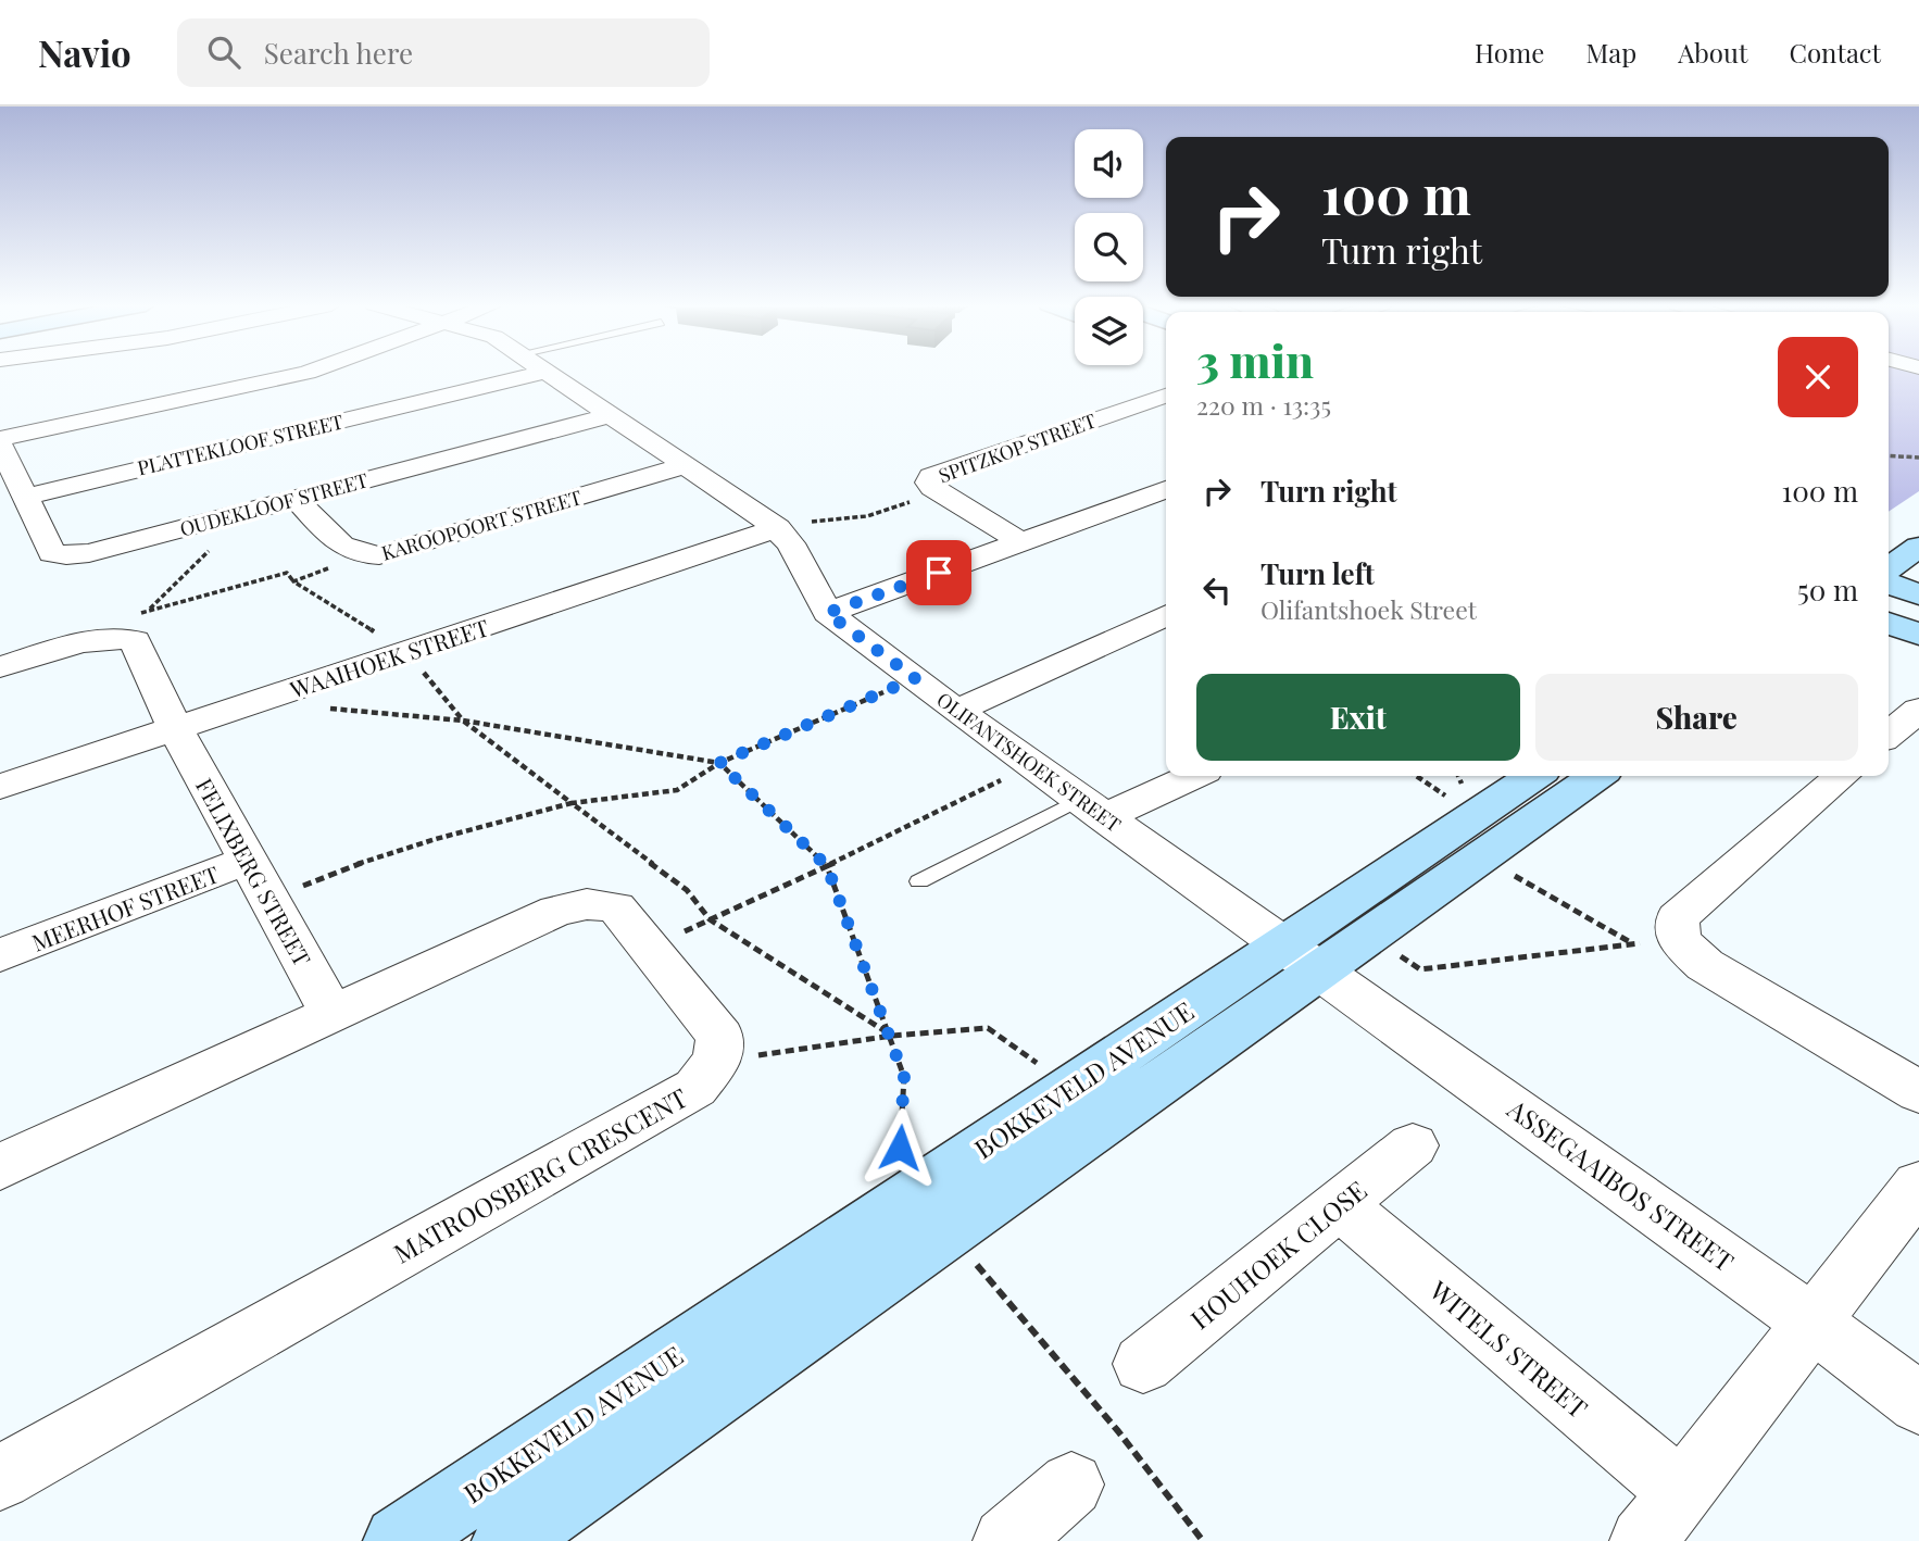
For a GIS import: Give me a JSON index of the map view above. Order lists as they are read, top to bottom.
{
  "streets": {
    "street": [
      "PLATTEKLOOF STREET",
      "SPITZKOP STREET",
      "OUDEKLOOF STREET",
      "KAROOPOORT STREET",
      "WAAIHOEK STREET",
      "OLIFANTSHOEK STREET",
      "FELIXBERG STREET",
      "MEERHOF STREET",
      "BOKKEVELD AVENUE",
      "MATROOSBERG CRESCENT",
      "ASSEGAAIBOS STREET",
      "HOUHOEK CLOSE",
      "WITELS STREET"
    ]
  },
  "crossings": [
    ["PLATTEKLOOF STREET", "OUDEKLOOF STREET"],
    ["PLATTEKLOOF STREET", "OLIFANTSHOEK STREET"],
    ["OUDEKLOOF STREET", "KAROOPOORT STREET"],
    ["OUDEKLOOF STREET", "OLIFANTSHOEK STREET"],
    ["KAROOPOORT STREET", "OLIFANTSHOEK STREET"],
    ["WAAIHOEK STREET", "OLIFANTSHOEK STREET"],
    ["WAAIHOEK STREET", "FELIXBERG STREET"],
    ["OLIFANTSHOEK STREET", "BOKKEVELD AVENUE"],
    ["OLIFANTSHOEK STREET", "ASSEGAAIBOS STREET"],
    ["FELIXBERG STREET", "MEERHOF STREET"],
    ["BOKKEVELD AVENUE", "ASSEGAAIBOS STREET"],
    ["HOUHOEK CLOSE", "WITELS STREET"]
  ],
  "page": {
    "header": "Navio",
    "search": "Search here",
    "nav": [
      "Home",
      "Map",
      "About",
      "Contact"
    ],
    "turn": ["100 m", "Turn right"],
    "heading": ["3 min", "220 m · 13:35"],
    "list": [
      {
        "name": "Turn right",
        "value": "100 m"
      },
      {
        "name": "Turn left",
        "note": "Olifantshoek Street",
        "value": "50 m"
      }
    ],
    "buttons": ["Exit", "Share"]
  }
}
